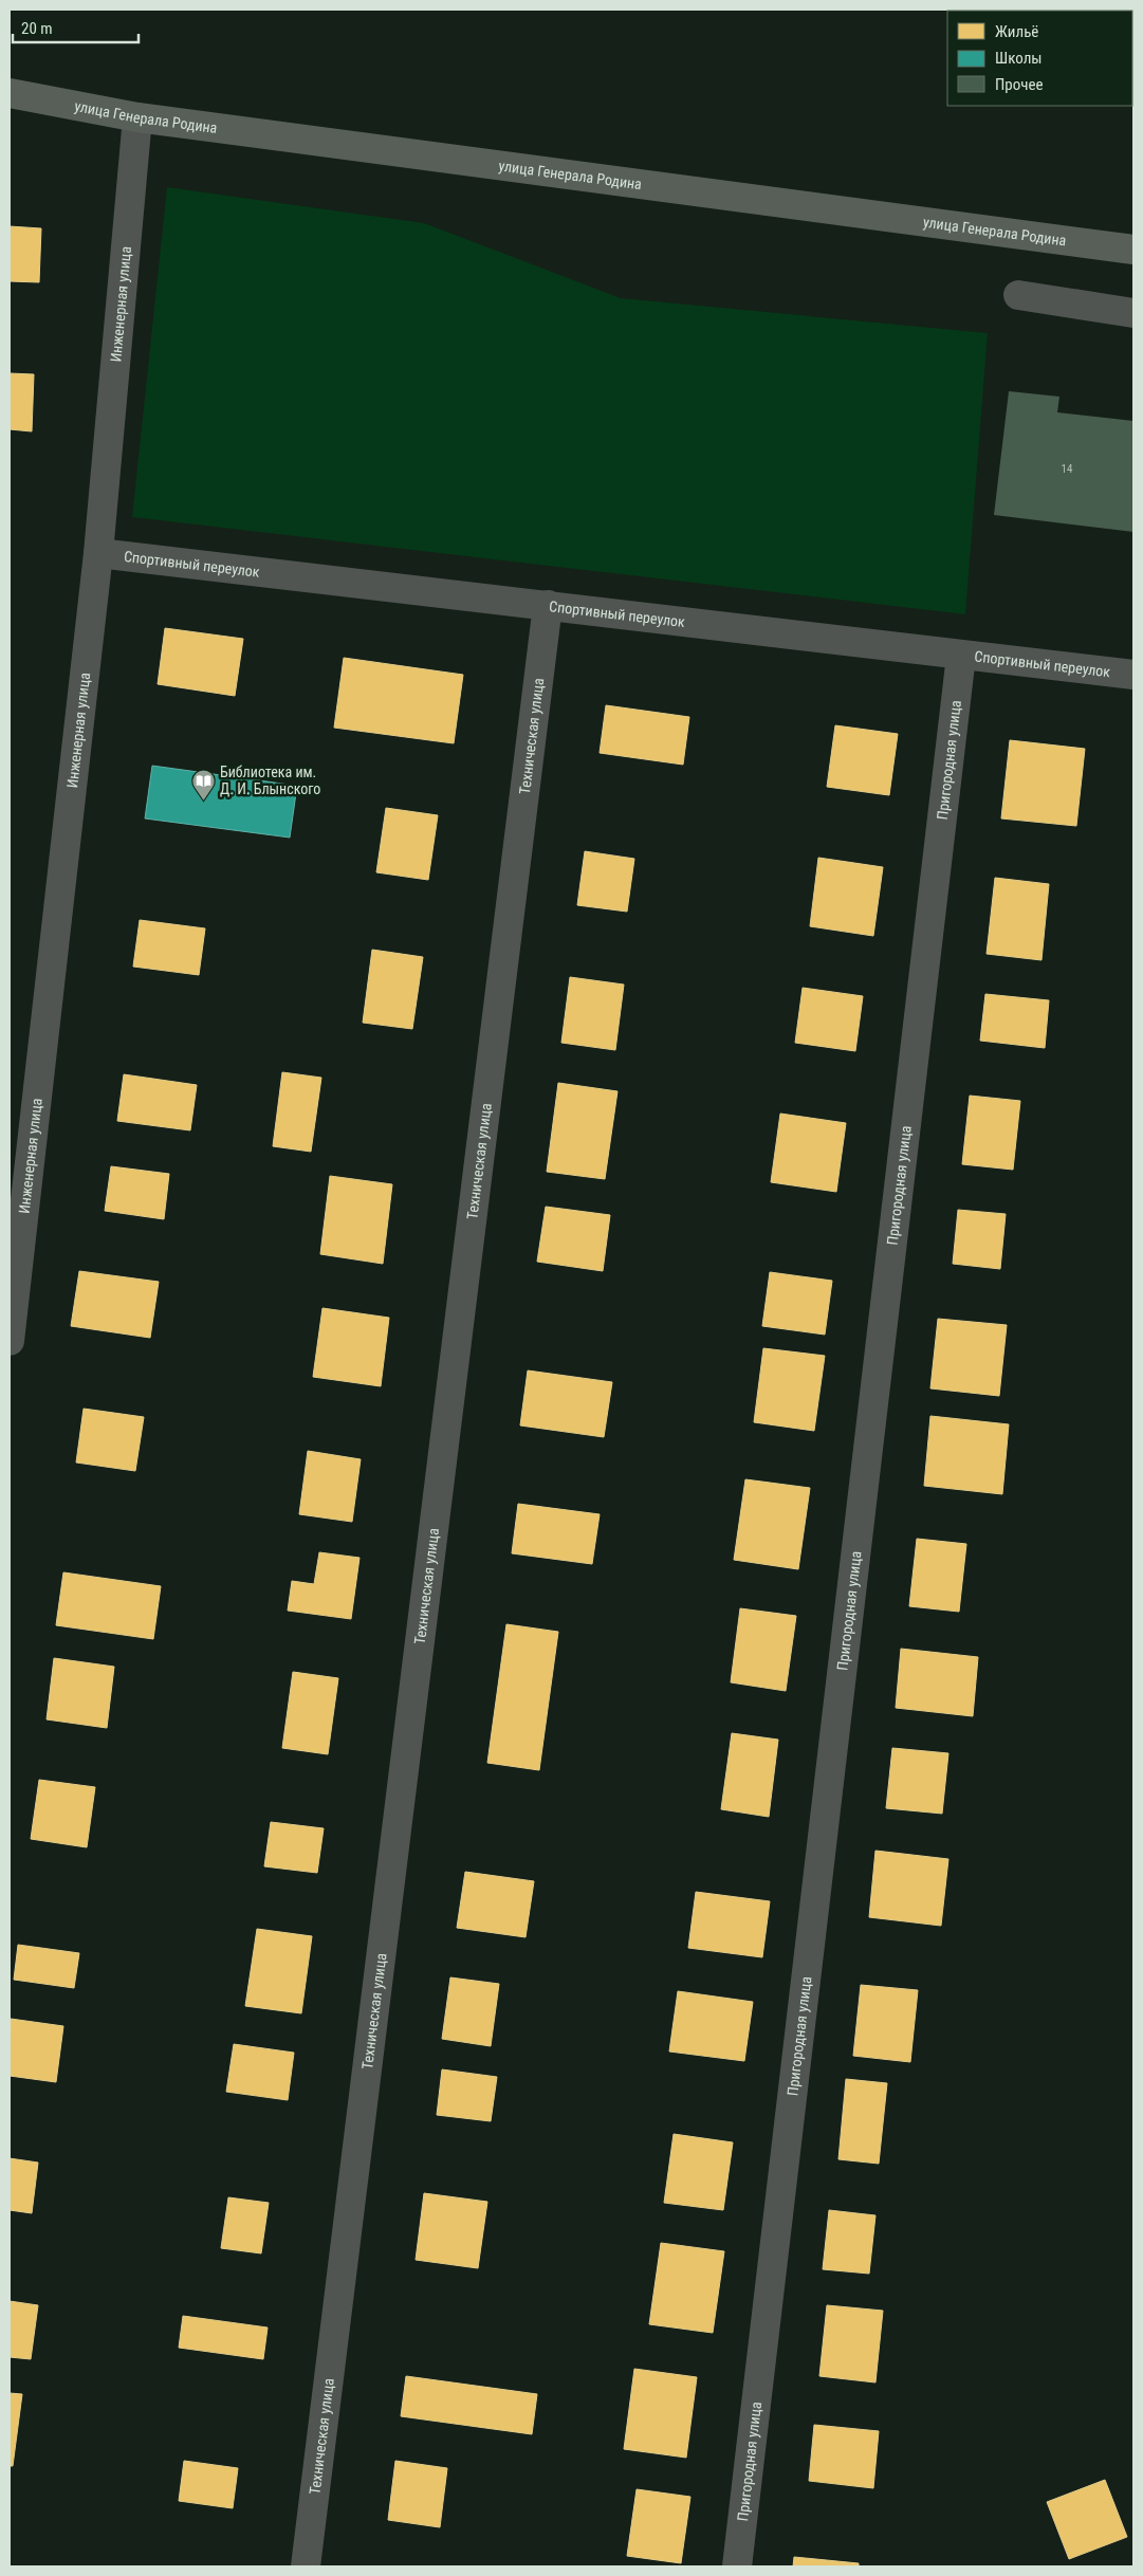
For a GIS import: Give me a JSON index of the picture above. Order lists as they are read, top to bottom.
{
  "streets": {
    "main road": ["улица Генерала Родина"],
    "street": [
      "Инженерная улица",
      "Спортивный переулок",
      "Техническая улица",
      "Пригородная улица"
    ]
  },
  "crossings": [
    ["улица Генерала Родина", "Инженерная улица"],
    ["Инженерная улица", "Спортивный переулок"],
    ["Спортивный переулок", "Техническая улица"],
    ["Спортивный переулок", "Пригородная улица"]
  ],
  "places": {
    "library": ["Библиотека им. Д. И. Блынского"]
  },
  "house_numbers": ["14"],
  "legend": ["Жильё", "Школы", "Прочее"],
  "scale_bar": "20 m"
}
